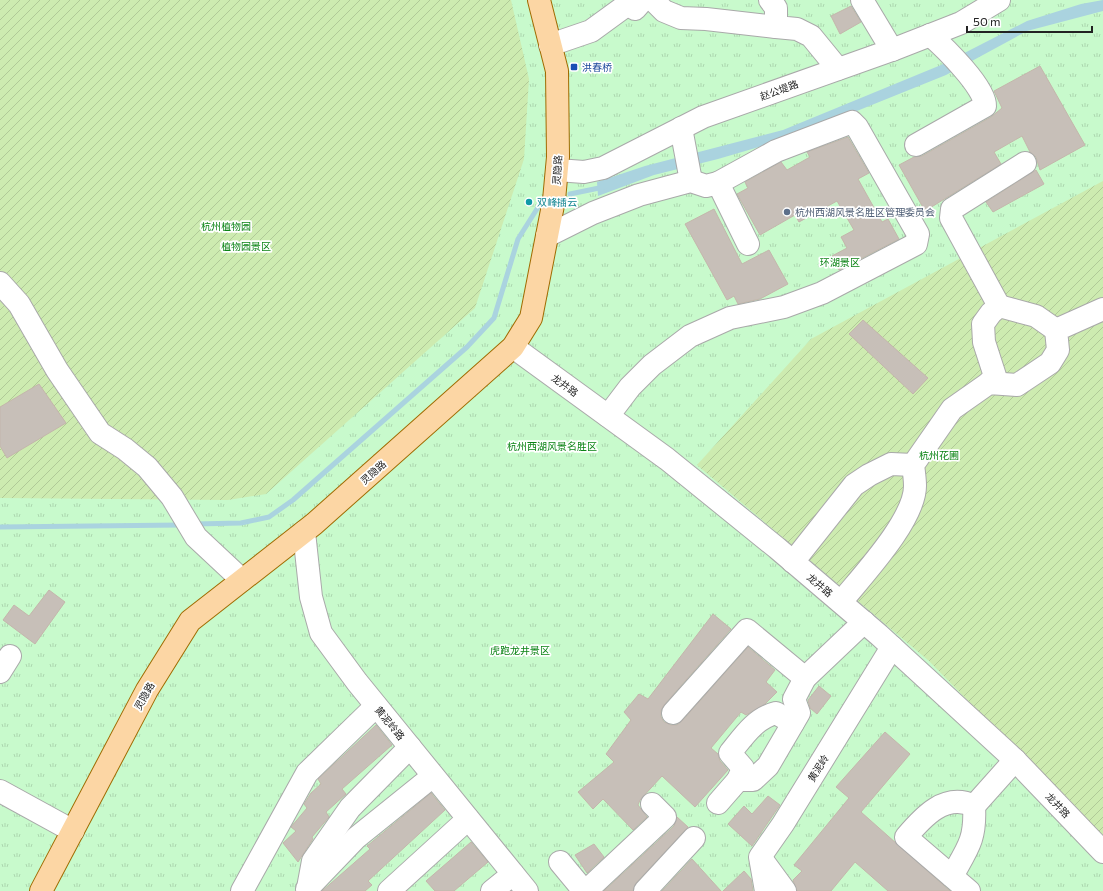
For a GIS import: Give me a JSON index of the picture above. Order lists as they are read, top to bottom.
{
  "streets": {
    "main road": ["灵隐路"],
    "street": [
      "赵公堤路",
      "龙井路",
      "黄泥岭路",
      "黄泥岭"
    ]
  },
  "crossings": [
    ["赵公堤路", "灵隐路"],
    ["灵隐路", "龙井路"],
    ["灵隐路", "黄泥岭路"],
    ["龙井路", "黄泥岭"]
  ],
  "parks": [
    "杭州植物园",
    "植物园景区",
    "环湖景区",
    "杭州西湖风景名胜区",
    "杭州花圃",
    "虎跑龙井景区"
  ],
  "places": {
    "transit": ["洪春桥"],
    "other": ["双峰插云", "杭州西湖风景名胜区管理委员会"]
  },
  "scale_bar": "50 m"
}
